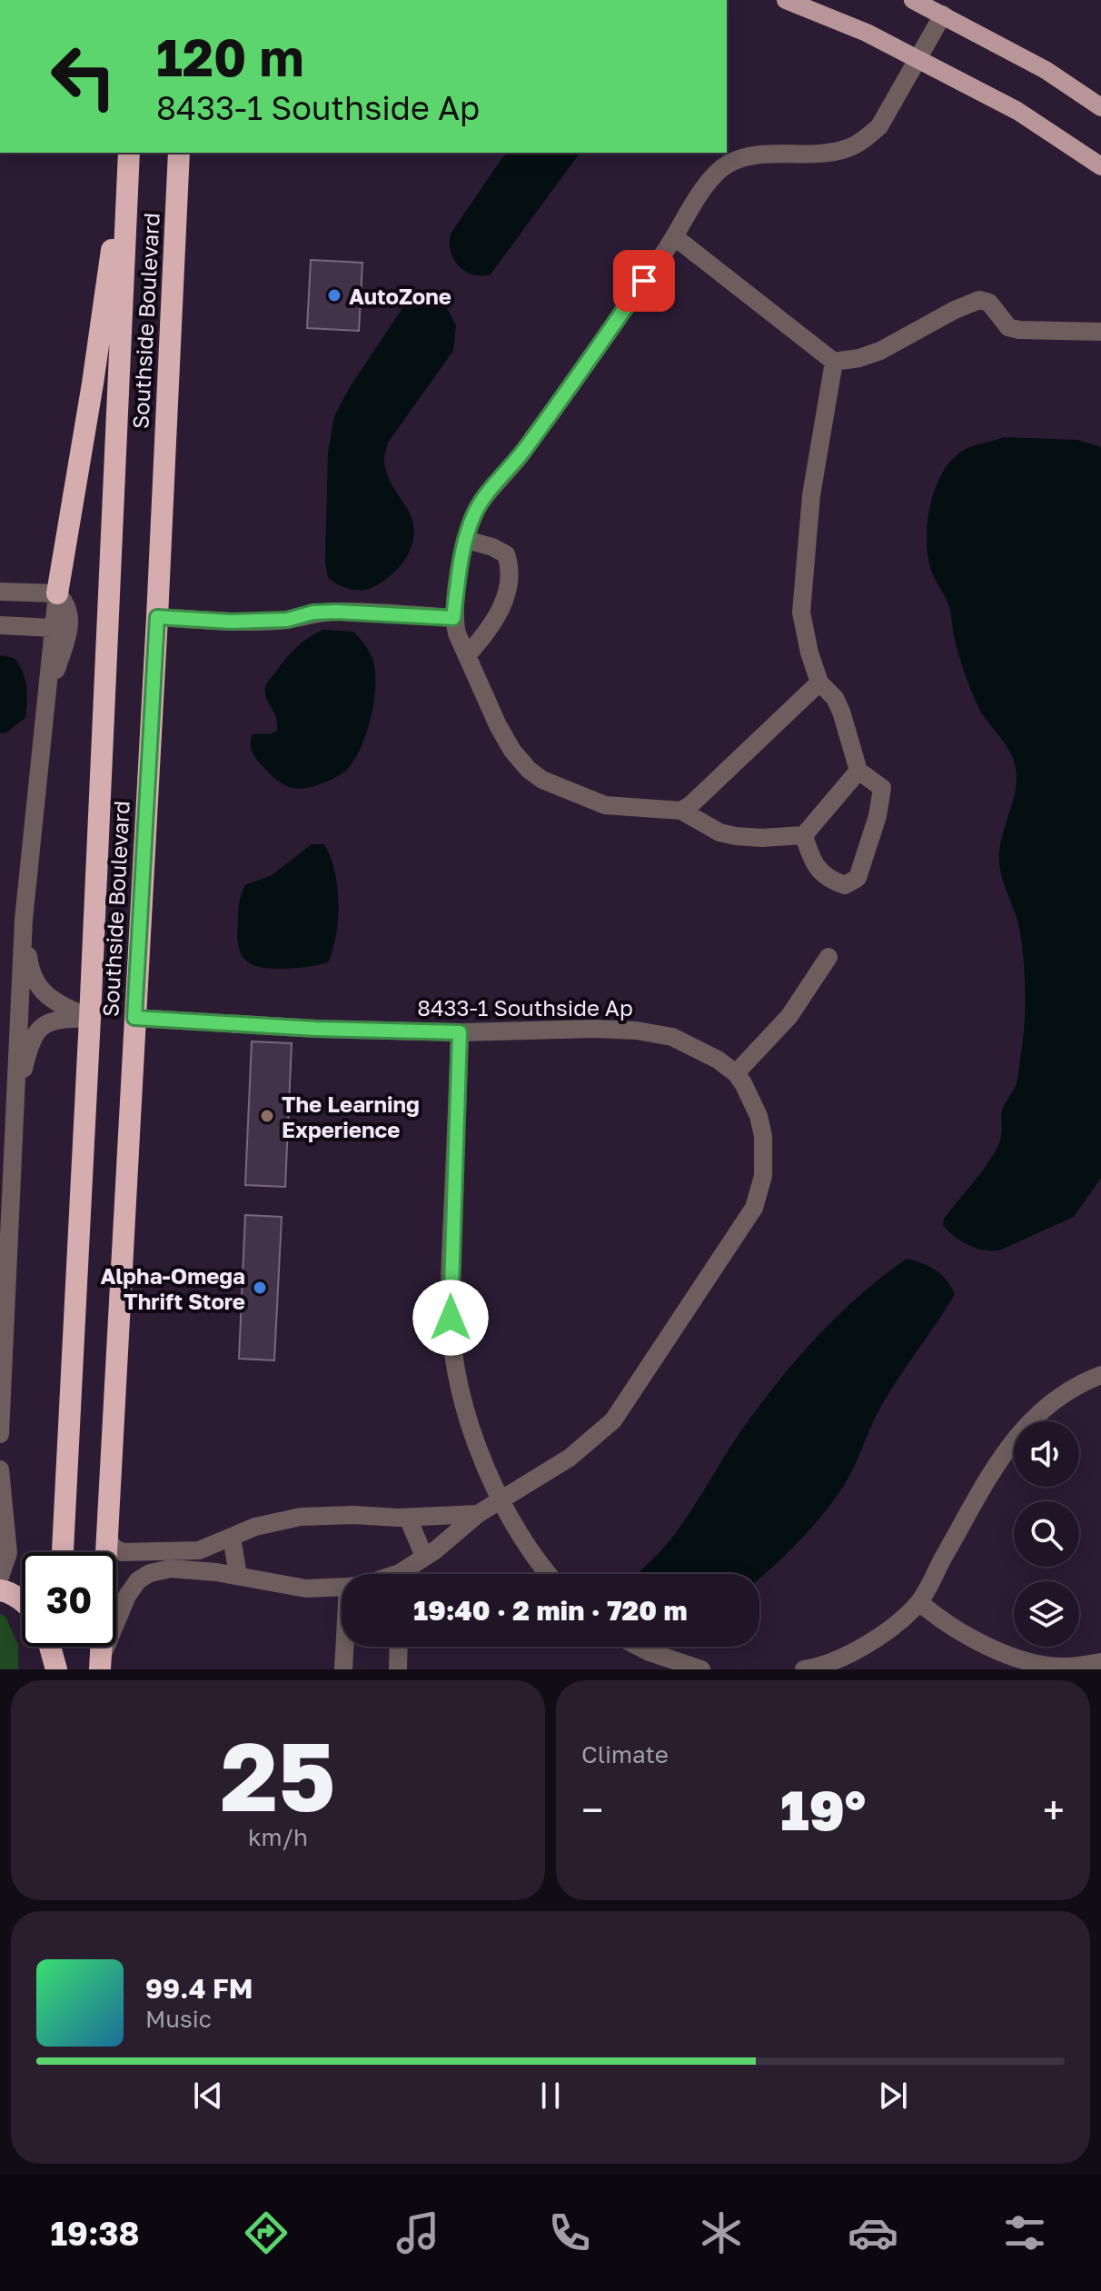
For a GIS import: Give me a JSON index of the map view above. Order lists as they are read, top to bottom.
{
  "streets": {
    "highway": ["Southside Boulevard"],
    "street": ["8433-1 Southside Ap"]
  },
  "crossings": [
    ["Southside Boulevard", "8433-1 Southside Ap"]
  ],
  "places": ["AutoZone", "The Learning Experience", "Alpha-Omega Thrift Store"],
  "page": {
    "turn": ["120 m", "8433-1 Southside Ap"],
    "limit": "30",
    "trip": "19:40 · 2 min · 720 m",
    "tile": [
      ["25", "km/h"],
      "Climate"
    ],
    "heat": ["−", "19°", "+"],
    "song": ["99.4 FM", "Music"],
    "tabs": "19:38"
  }
}
